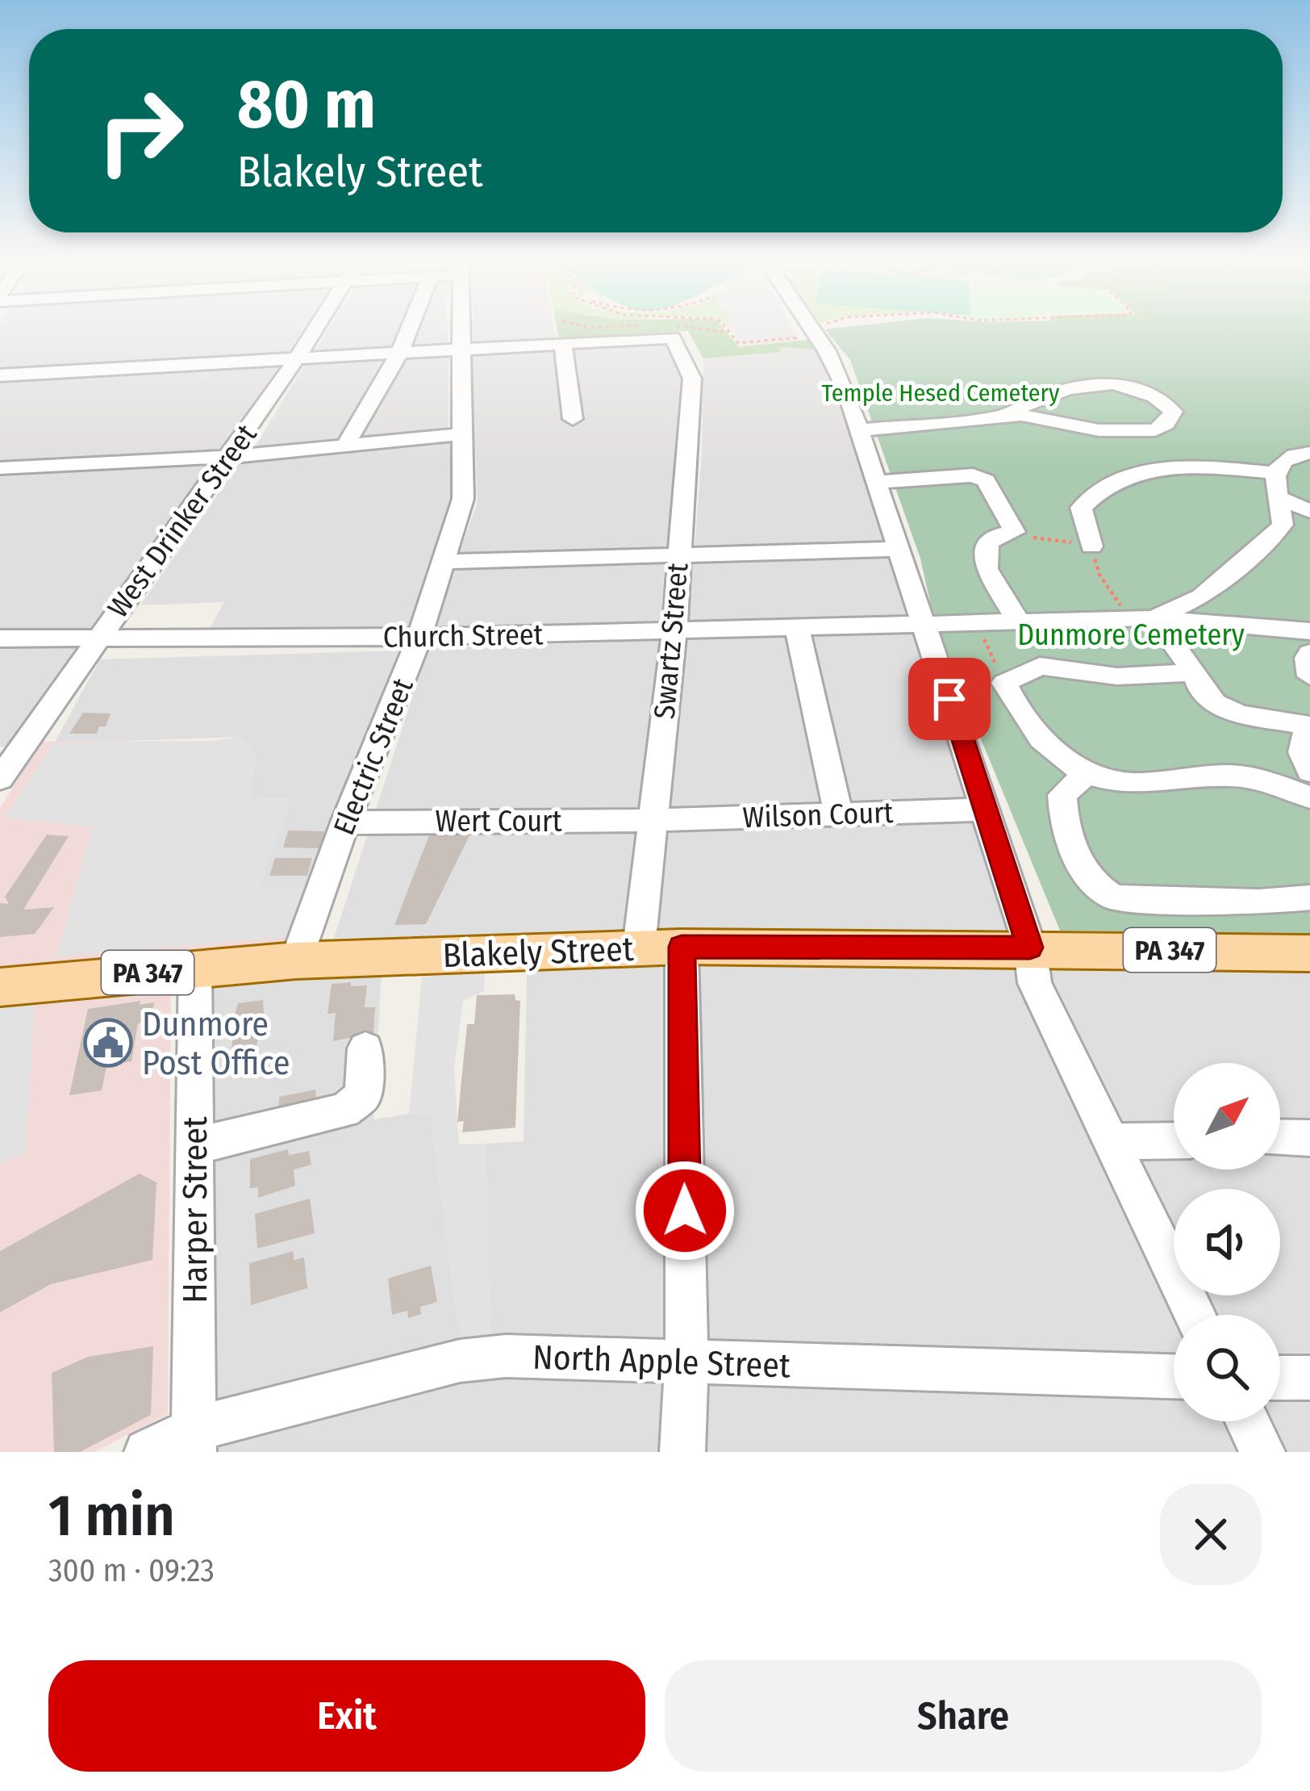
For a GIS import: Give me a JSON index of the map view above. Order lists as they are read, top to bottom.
{
  "streets": {
    "main road": ["PA 347", "Blakely Street"],
    "street": [
      "West Drinker Street",
      "Church Street",
      "Swartz Street",
      "Electric Street",
      "Wilson Court",
      "Wert Court",
      "Harper Street",
      "North Apple Street"
    ]
  },
  "crossings": [
    ["West Drinker Street", "Church Street"],
    ["Church Street", "Swartz Street"],
    ["Church Street", "Electric Street"],
    ["Swartz Street", "Wilson Court"],
    ["Swartz Street", "Wert Court"],
    ["Swartz Street", "Blakely Street"],
    ["Electric Street", "Wert Court"],
    ["Electric Street", "Blakely Street"],
    ["Wilson Court", "Wert Court"],
    ["Blakely Street", "Harper Street"],
    ["Harper Street", "North Apple Street"]
  ],
  "parks": ["Temple Hesed Cemetery", "Dunmore Cemetery"],
  "places": {
    "public building": ["Dunmore Post Office"]
  },
  "north": "top right",
  "page": {
    "turn": ["80 m", "Blakely Street"],
    "heading": ["1 min", "300 m · 09:23"],
    "buttons": ["Exit", "Share"]
  }
}
